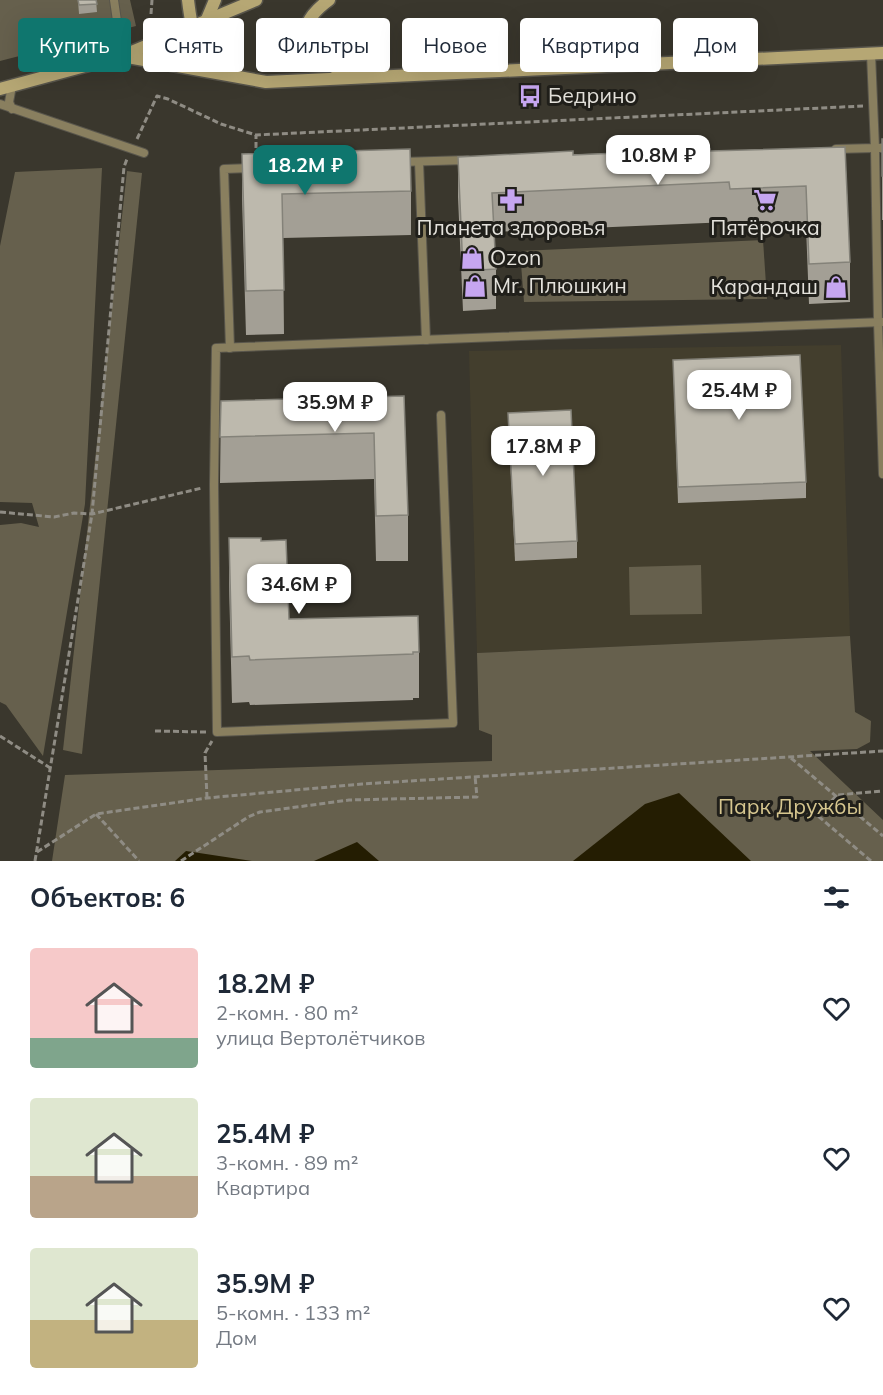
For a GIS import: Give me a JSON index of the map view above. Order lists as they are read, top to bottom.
{
  "parks": ["Парк Дружбы"],
  "places": {
    "bus stop": ["Бедрино"],
    "pharmacy": ["Планета здоровья"],
    "supermarket": ["Пятёрочка"],
    "shop": ["Ozon", "Mr. Плюшкин", "Карандаш"]
  },
  "page": {
    "chip": [
      "Купить",
      "Снять",
      "Фильтры",
      "Новое",
      "Квартира",
      "Дом"
    ],
    "price": [
      "10.8M ₽",
      "18.2M ₽",
      "25.4M ₽",
      "35.9M ₽",
      "17.8M ₽",
      "34.6M ₽"
    ],
    "heading": "Объектов: 6",
    "list": [
      {
        "name": "18.2M ₽",
        "note": "2-комн. · 80 m² · улица Вертолётчиков"
      },
      {
        "name": "25.4M ₽",
        "note": "3-комн. · 89 m² · Квартира"
      },
      {
        "name": "35.9M ₽",
        "note": "5-комн. · 133 m² · Дом"
      }
    ]
  }
}
